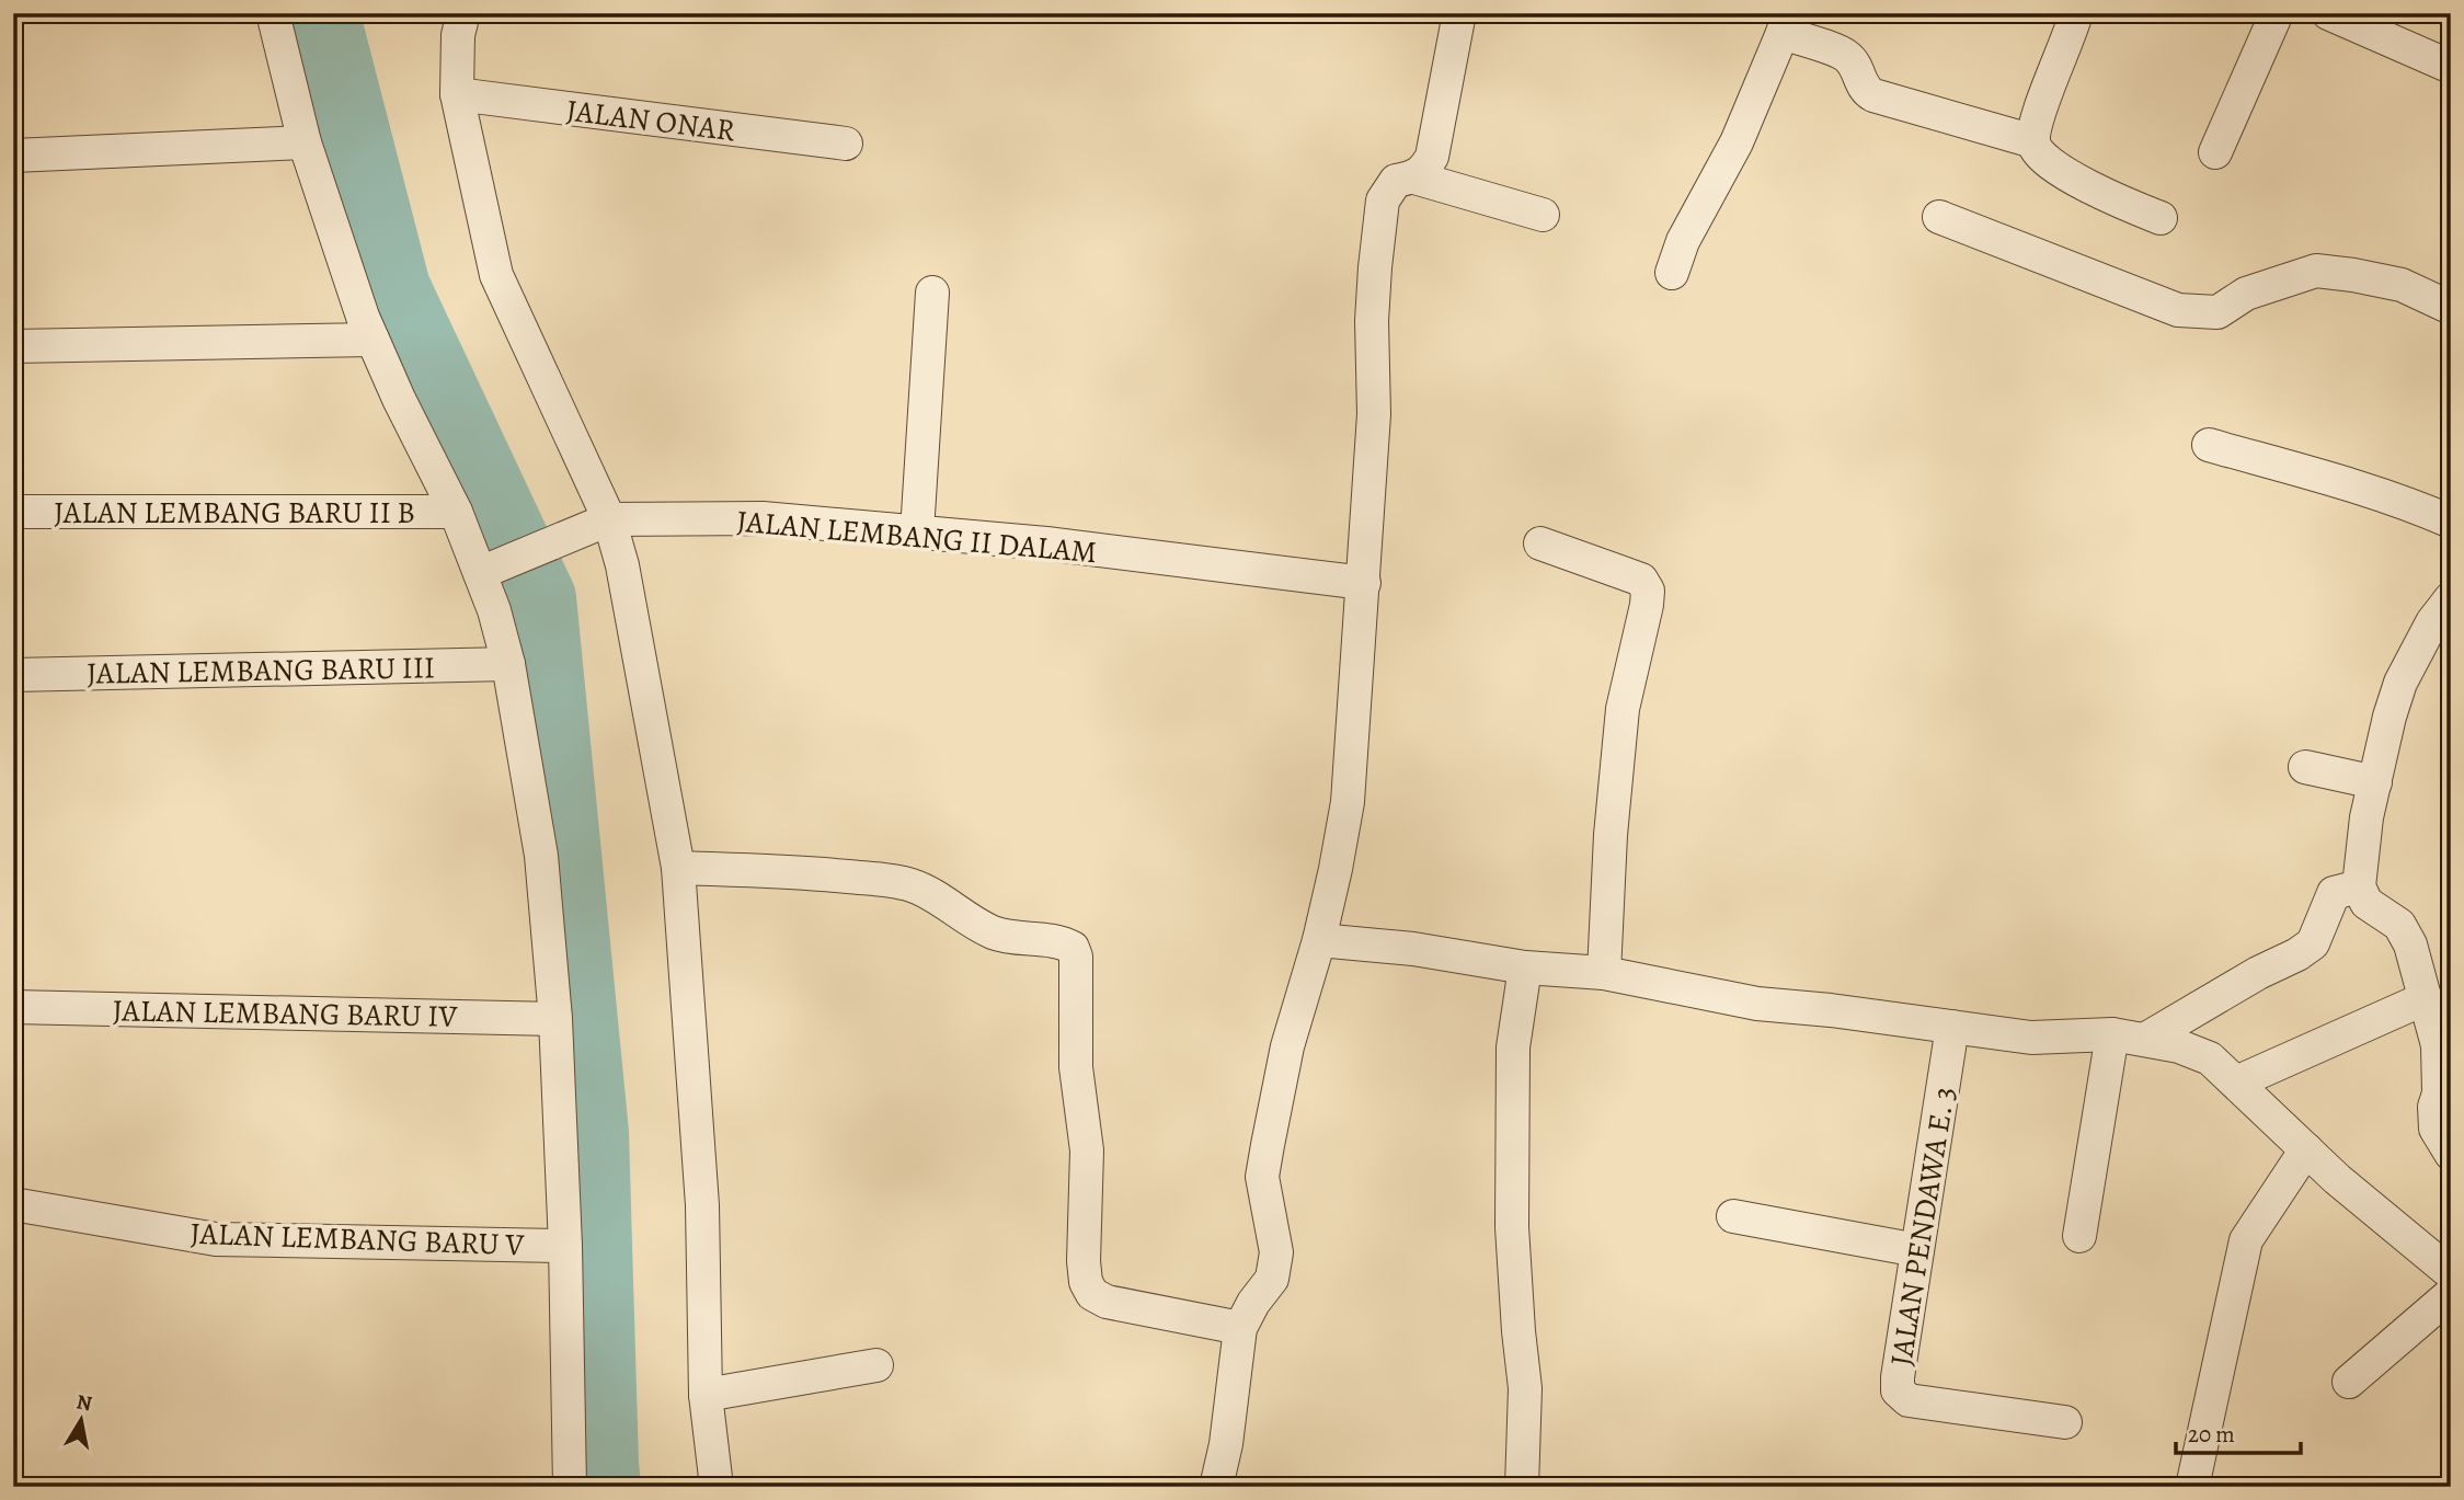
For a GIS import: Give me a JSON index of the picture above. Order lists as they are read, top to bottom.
{
  "streets": {
    "street": [
      "JALAN ONAR",
      "JALAN LEMBANG BARU II B",
      "JALAN LEMBANG II DALAM",
      "JALAN LEMBANG BARU III",
      "JALAN LEMBANG BARU IV",
      "JALAN PENDAWA E. 3",
      "JALAN LEMBANG BARU V"
    ]
  },
  "scale_bar": "20 m",
  "north": "top"
}
